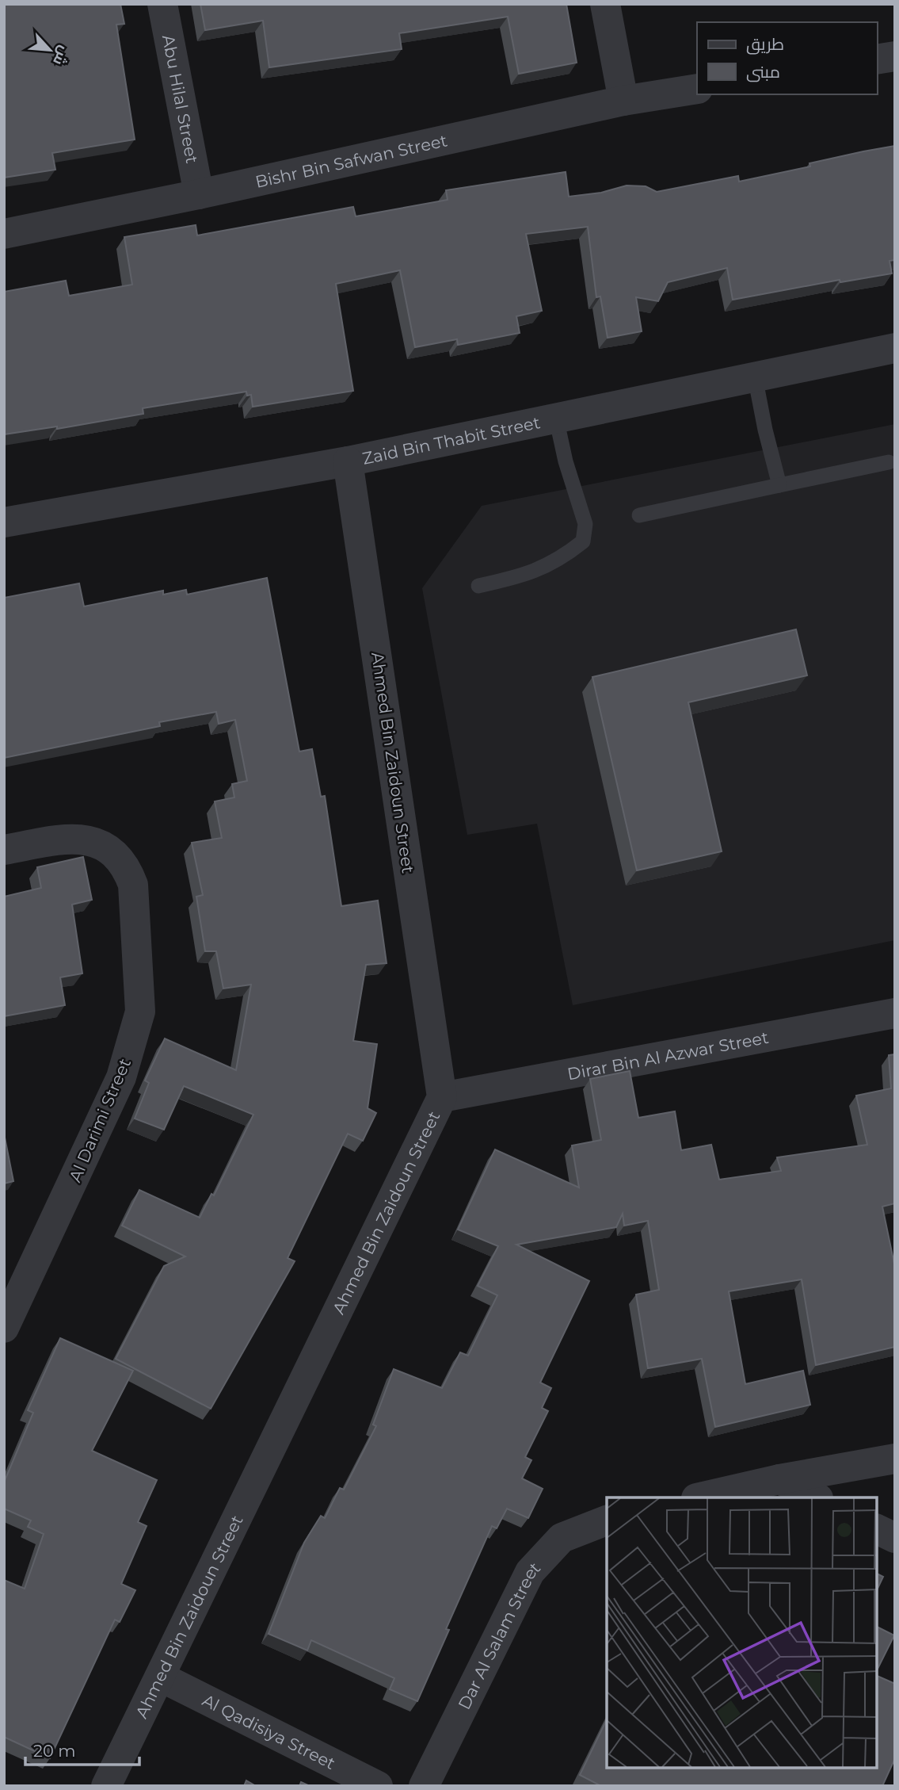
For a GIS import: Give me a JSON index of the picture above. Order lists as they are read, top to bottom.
{
  "streets": {
    "street": [
      "Abu Hilal Street",
      "Bishr Bin Safwan Street",
      "Zaid Bin Thabit Street",
      "Ahmed Bin Zaidoun Street",
      "Dirar Bin Al Azwar Street",
      "Al Darimi Street",
      "Dar Al Salam Street",
      "Al Qadisiya Street"
    ]
  },
  "crossings": [
    ["Abu Hilal Street", "Bishr Bin Safwan Street"],
    ["Zaid Bin Thabit Street", "Ahmed Bin Zaidoun Street"],
    ["Ahmed Bin Zaidoun Street", "Dirar Bin Al Azwar Street"],
    ["Ahmed Bin Zaidoun Street", "Al Qadisiya Street"]
  ],
  "legend": ["طريق", "مبنى"],
  "scale_bar": "20 m",
  "north": "bottom right"
}
